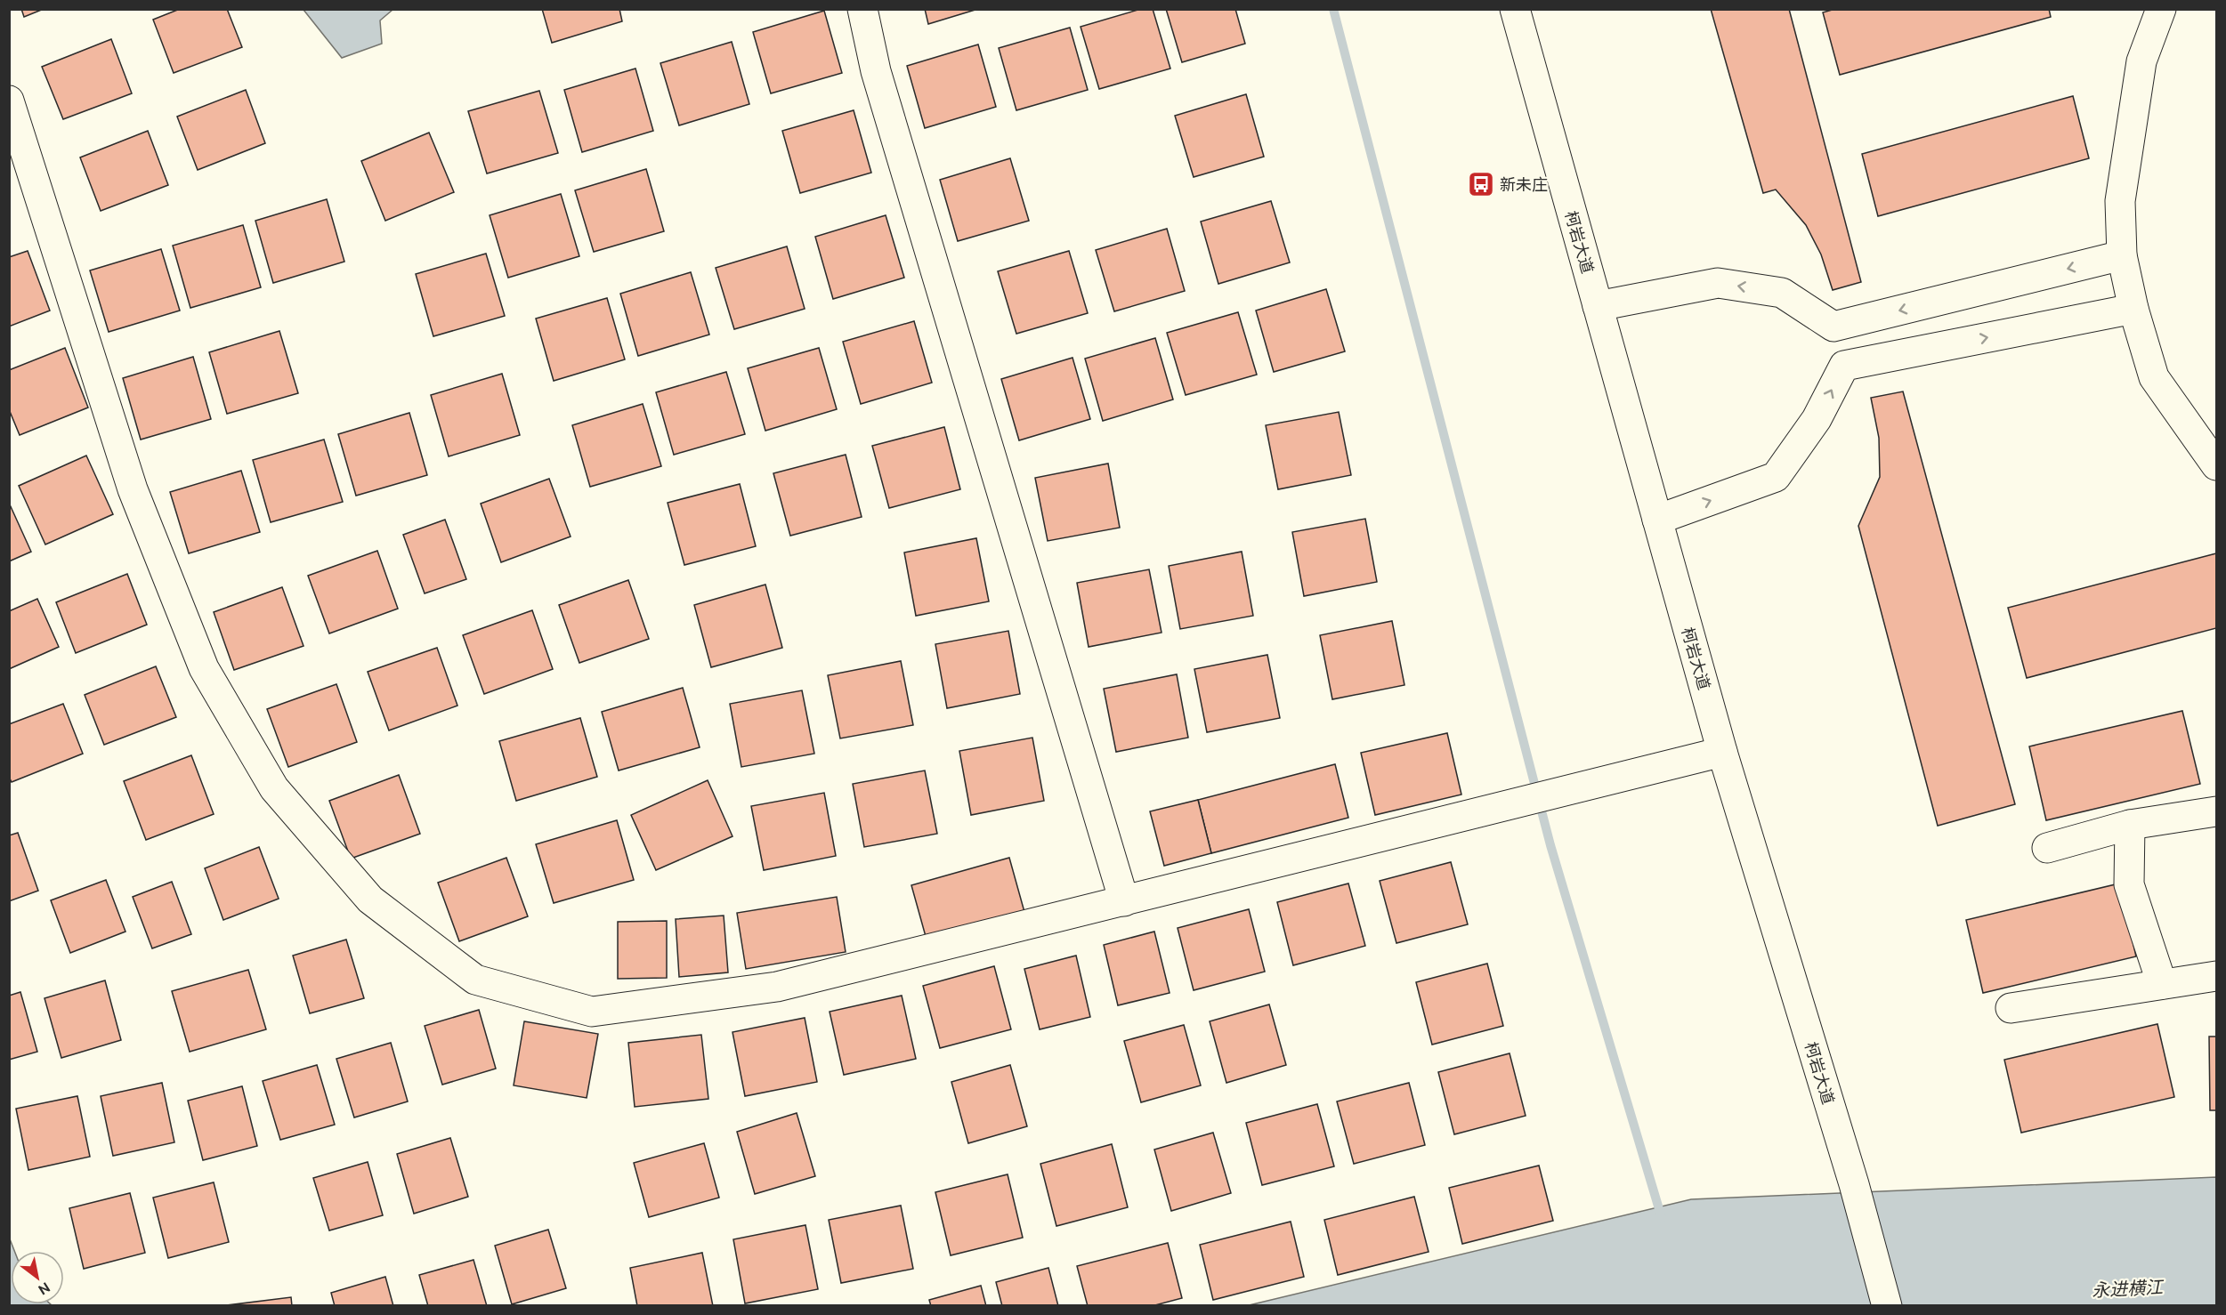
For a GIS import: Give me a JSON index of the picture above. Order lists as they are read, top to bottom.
{
  "streets": {
    "street": ["柯岩大道"]
  },
  "water": ["永进横江"],
  "places": {
    "bus stop": ["新未庄"]
  },
  "north": "bottom right"
}
